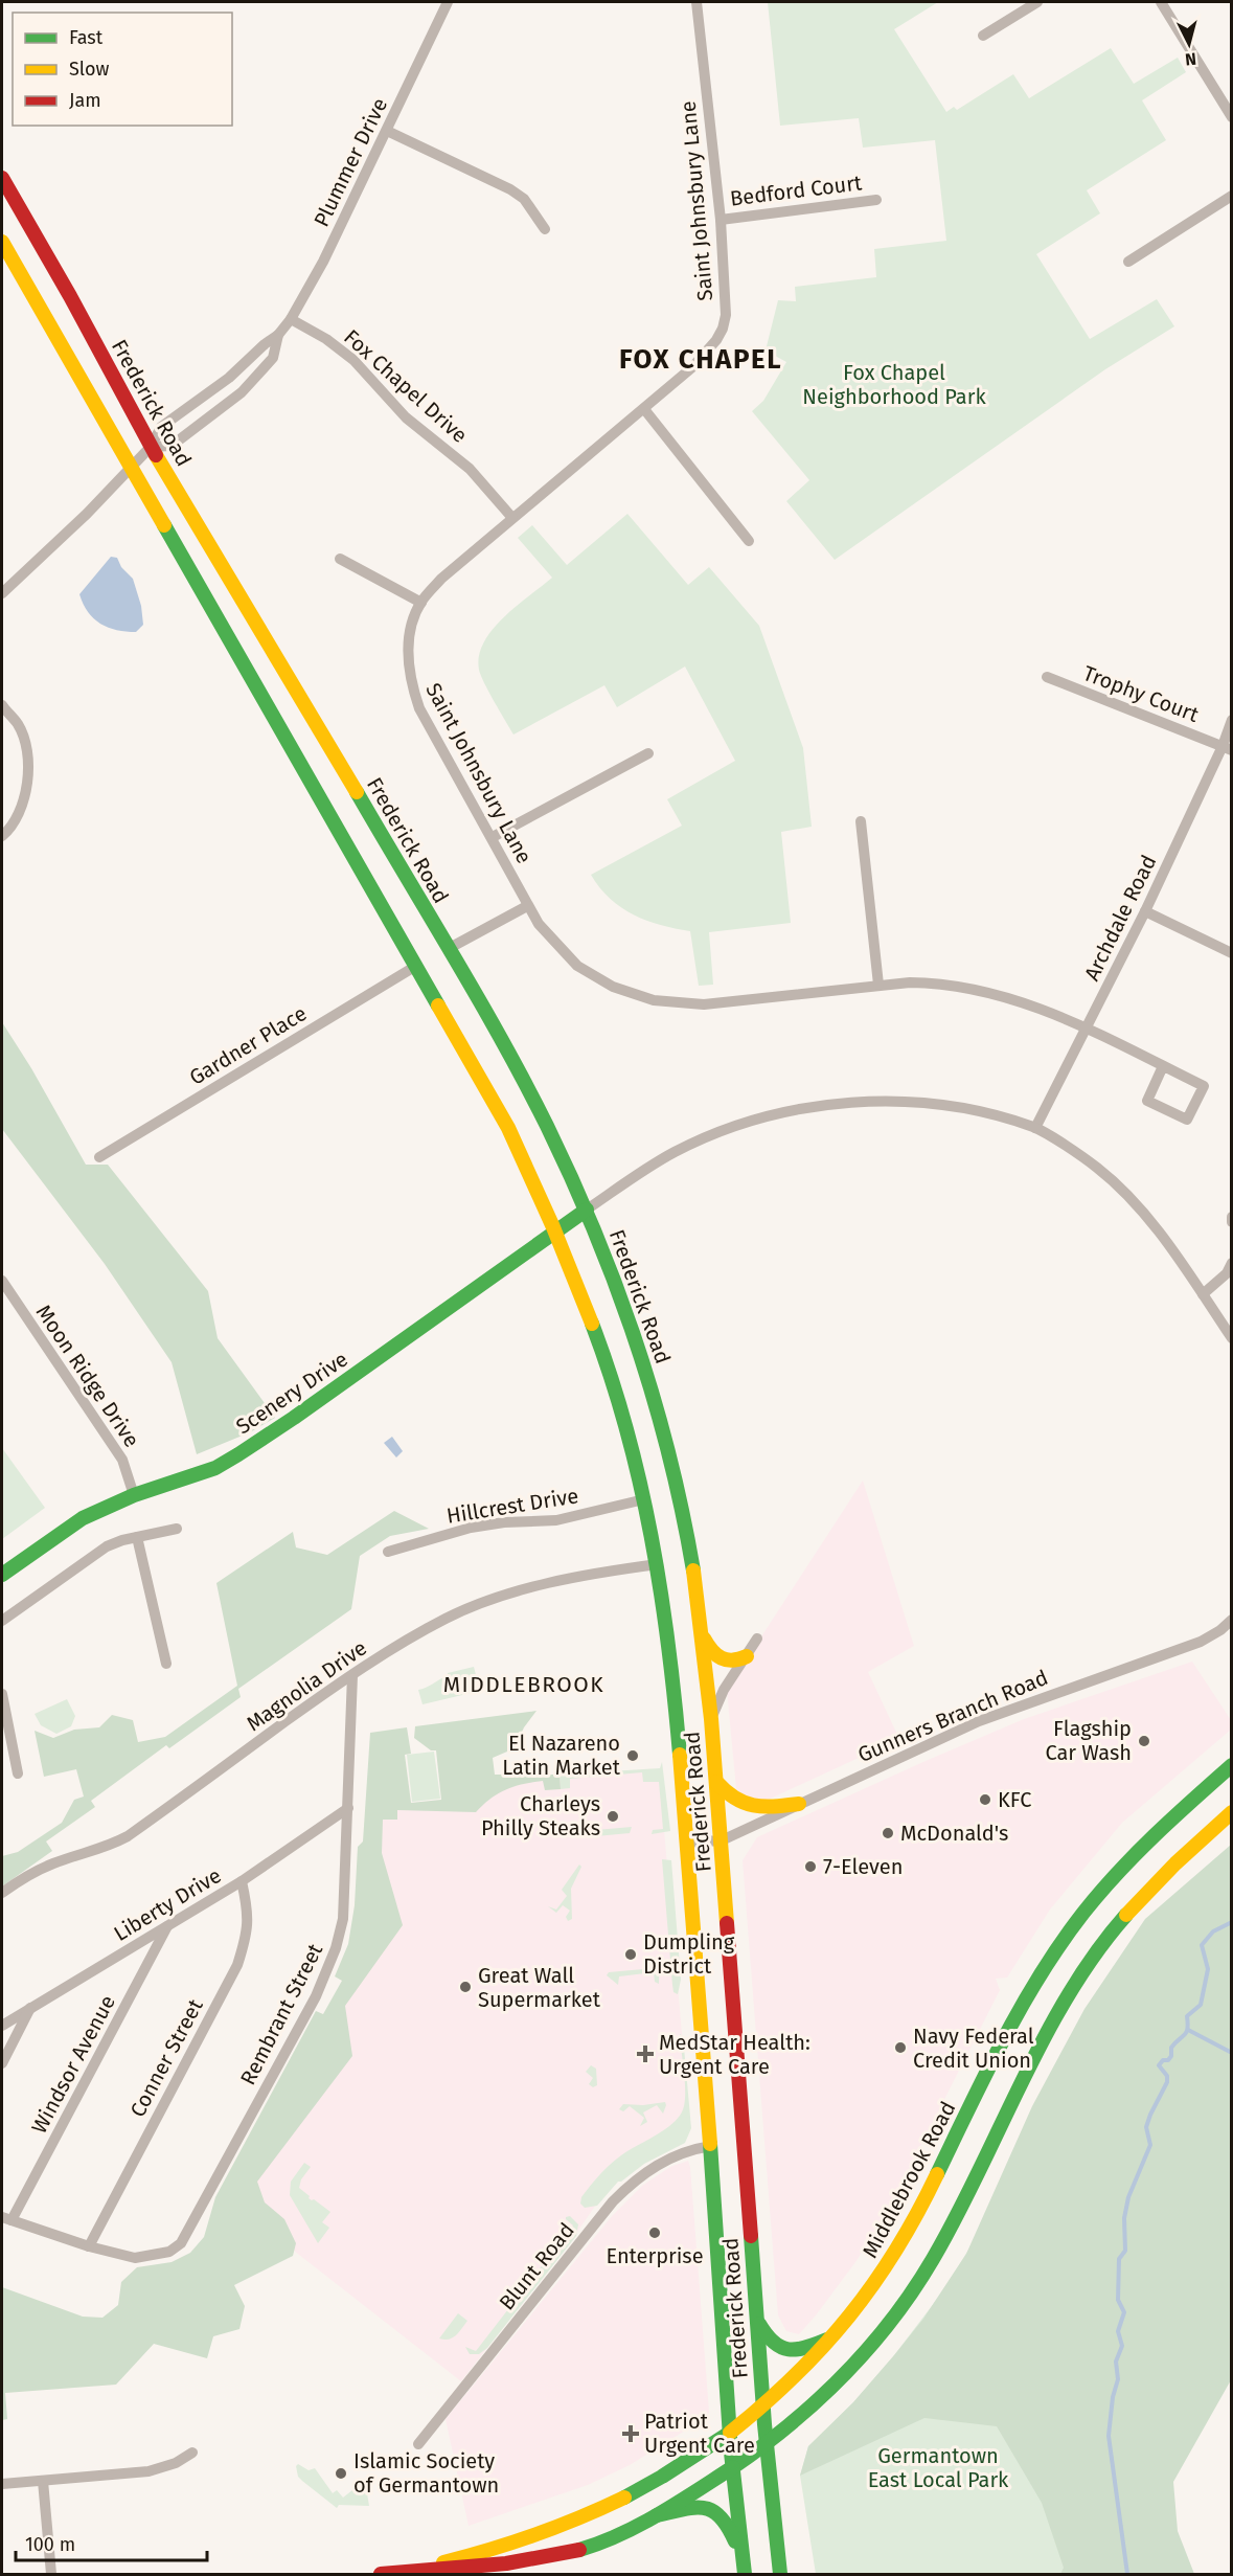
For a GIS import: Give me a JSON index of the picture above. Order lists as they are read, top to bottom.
{
  "streets": {
    "main road": ["Frederick Road", "Scenery Drive", "Middlebrook Road"],
    "street": [
      "Plummer Drive",
      "Bedford Court",
      "Saint Johnsbury Lane",
      "Fox Chapel Drive",
      "Trophy Court",
      "Archdale Road",
      "Gardner Place",
      "Moon Ridge Drive",
      "Hillcrest Drive",
      "Magnolia Drive",
      "Gunners Branch Road",
      "Liberty Drive",
      "Rembrant Street",
      "Conner Street",
      "Windsor Avenue",
      "Blunt Road"
    ]
  },
  "crossings": [
    ["Plummer Drive", "Fox Chapel Drive"],
    ["Plummer Drive", "Frederick Road"],
    ["Bedford Court", "Saint Johnsbury Lane"],
    ["Saint Johnsbury Lane", "Fox Chapel Drive"],
    ["Saint Johnsbury Lane", "Archdale Road"],
    ["Frederick Road", "Gardner Place"],
    ["Frederick Road", "Scenery Drive"],
    ["Frederick Road", "Hillcrest Drive"],
    ["Frederick Road", "Magnolia Drive"],
    ["Frederick Road", "Gunners Branch Road"],
    ["Frederick Road", "Middlebrook Road"],
    ["Frederick Road", "Blunt Road"],
    ["Trophy Court", "Archdale Road"],
    ["Moon Ridge Drive", "Scenery Drive"],
    ["Magnolia Drive", "Rembrant Street"],
    ["Liberty Drive", "Rembrant Street"],
    ["Liberty Drive", "Conner Street"],
    ["Liberty Drive", "Windsor Avenue"],
    ["Rembrant Street", "Conner Street"]
  ],
  "districts": ["FOX CHAPEL", "MIDDLEBROOK"],
  "parks": ["Fox Chapel Neighborhood Park", "Germantown East Local Park"],
  "places": {
    "other": [
      "Flagship Car Wash",
      "El Nazareno Latin Market",
      "KFC",
      "Charleys Philly Steaks",
      "McDonald's",
      "7-Eleven",
      "Dumpling District",
      "Great Wall Supermarket",
      "Navy Federal Credit Union",
      "Enterprise",
      "Islamic Society of Germantown"
    ],
    "health": ["MedStar Health: Urgent Care", "Patriot Urgent Care"]
  },
  "legend": ["Fast", "Slow", "Jam"],
  "scale_bar": "100 m",
  "north": "bottom"
}
